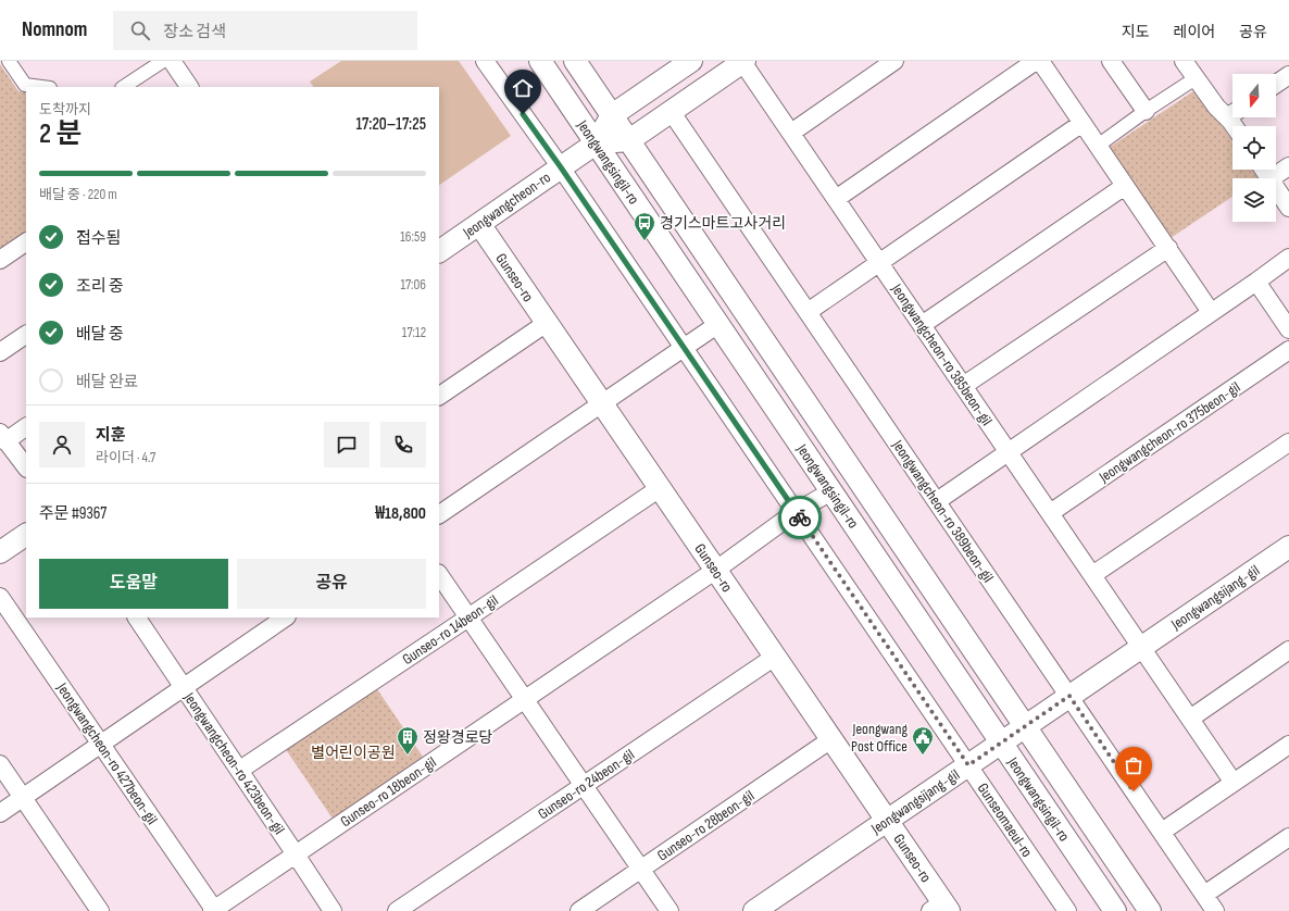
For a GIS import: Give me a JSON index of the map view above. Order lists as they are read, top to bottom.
{
  "streets": {
    "street": [
      "Jeongwangsingil-ro",
      "Jeongwangcheon-ro",
      "Gunseo-ro",
      "Jeongwangcheon-ro 385beon-gil",
      "Jeongwangcheon-ro 375beon-gil",
      "Jeongwangcheon-ro 389beon-gil",
      "Jeongwangsijang-gil",
      "Gunseo-ro 14beon-gil",
      "Jeongwangcheon-ro 427beon-gil",
      "Jeongwangcheon-ro 423beon-gil",
      "Gunseo-ro 24beon-gil",
      "Gunseo-ro 18beon-gil",
      "Gunseomaeul-ro",
      "Gunseo-ro 28beon-gil"
    ]
  },
  "crossings": [
    ["Jeongwangsingil-ro", "Jeongwangcheon-ro"],
    ["Jeongwangsingil-ro", "Jeongwangsijang-gil"],
    ["Jeongwangcheon-ro", "Gunseo-ro"],
    ["Jeongwangcheon-ro", "Jeongwangcheon-ro 385beon-gil"],
    ["Jeongwangcheon-ro", "Jeongwangcheon-ro 389beon-gil"],
    ["Jeongwangcheon-ro", "Gunseomaeul-ro"],
    ["Gunseo-ro", "Jeongwangsijang-gil"],
    ["Gunseo-ro", "Gunseo-ro 14beon-gil"],
    ["Gunseo-ro", "Gunseo-ro 24beon-gil"],
    ["Gunseo-ro", "Gunseo-ro 18beon-gil"],
    ["Gunseo-ro", "Gunseo-ro 28beon-gil"],
    ["Jeongwangcheon-ro 385beon-gil", "Jeongwangcheon-ro 375beon-gil"],
    ["Jeongwangcheon-ro 385beon-gil", "Jeongwangsijang-gil"],
    ["Jeongwangcheon-ro 389beon-gil", "Jeongwangsijang-gil"],
    ["Jeongwangsijang-gil", "Gunseomaeul-ro"],
    ["Gunseo-ro 14beon-gil", "Jeongwangcheon-ro 423beon-gil"],
    ["Jeongwangcheon-ro 427beon-gil", "Gunseo-ro 18beon-gil"],
    ["Jeongwangcheon-ro 423beon-gil", "Gunseo-ro 18beon-gil"]
  ],
  "parks": ["별어린이공원"],
  "places": {
    "bus stop": ["경기스마트고사거리"],
    "building": ["정왕경로당"],
    "public building": ["Jeongwang Post Office"]
  },
  "north": "bottom",
  "page": {
    "header": "Nomnom",
    "search": "장소 검색",
    "nav": ["지도", "레이어", "공유"],
    "heading": ["2 분", "도착까지", "17:20–17:25"],
    "panel": [
      "지훈",
      "라이더 · 4.7",
      "주문 #9367",
      "₩18,800"
    ],
    "bar": "배달 중 · 220 m",
    "list": [
      ["접수됨", "16:59"],
      ["조리 중", "17:06"],
      ["배달 중", "17:12"],
      "배달 완료"
    ],
    "buttons": ["도움말", "공유"]
  }
}
